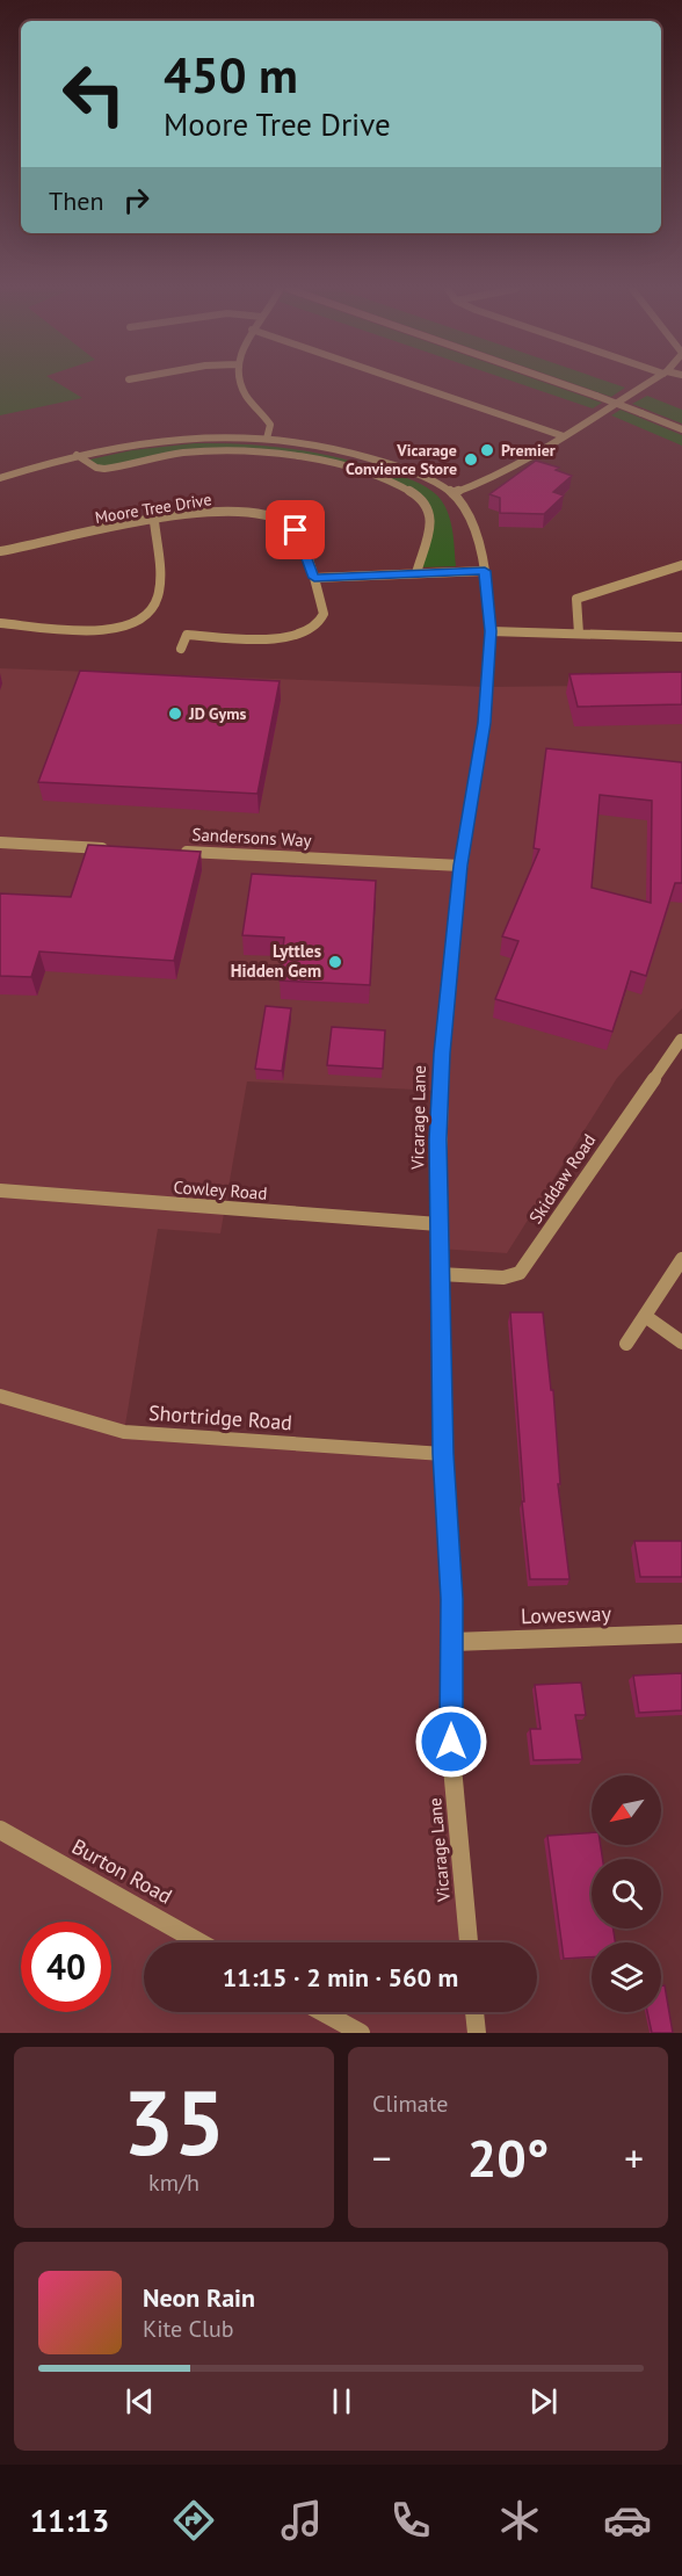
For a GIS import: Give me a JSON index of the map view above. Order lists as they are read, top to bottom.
{
  "streets": {
    "street": [
      "Moore Tree Drive",
      "Sandersons Way",
      "Vicarage Lane",
      "Skiddaw Road",
      "Cowley Road",
      "Shortridge Road",
      "Lowesway",
      "Burton Road"
    ]
  },
  "crossings": [
    ["Sandersons Way", "Vicarage Lane"],
    ["Vicarage Lane", "Skiddaw Road"],
    ["Vicarage Lane", "Cowley Road"],
    ["Vicarage Lane", "Shortridge Road"],
    ["Vicarage Lane", "Lowesway"]
  ],
  "places": [
    "Premier",
    "Vicarage Convience Store",
    "JD Gyms",
    "Lyttles Hidden Gem"
  ],
  "north": "bottom left",
  "page": {
    "turn": ["450 m", "Moore Tree Drive"],
    "then": "Then",
    "limit": "40",
    "trip": "11:15 · 2 min · 560 m",
    "tile": [
      ["35", "km/h"],
      "Climate"
    ],
    "heat": ["−", "20°", "+"],
    "song": ["Neon Rain", "Kite Club"],
    "tabs": "11:13"
  }
}
